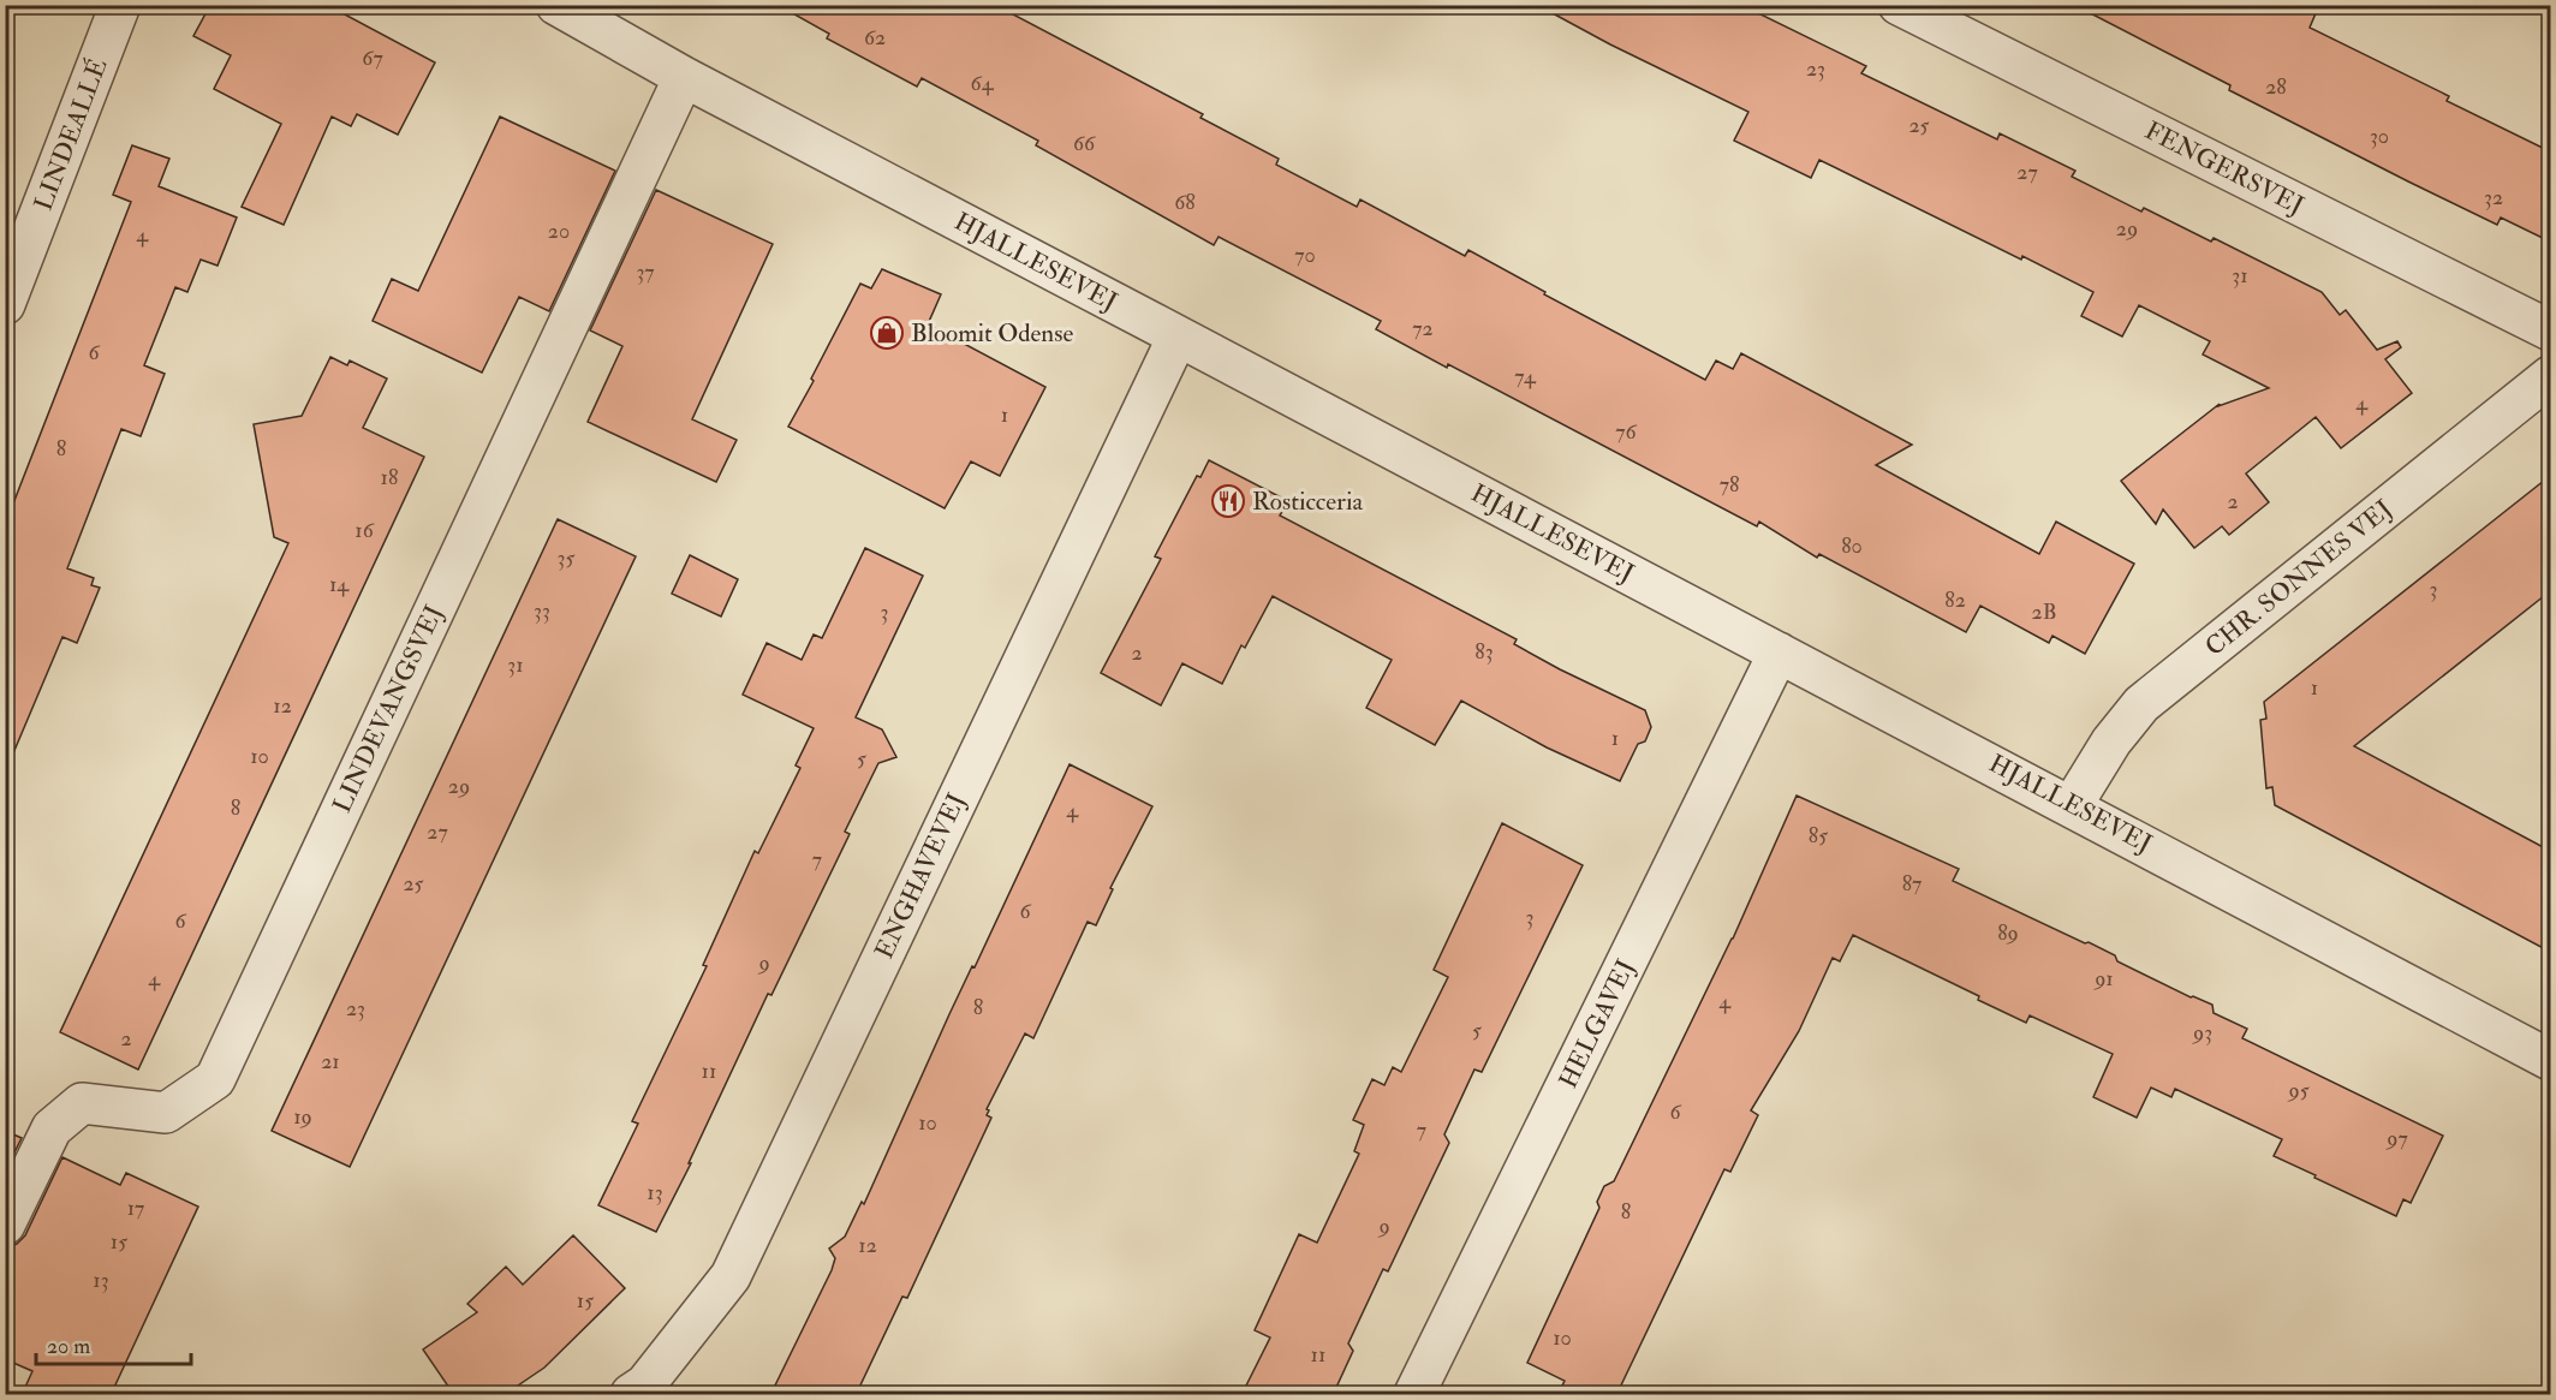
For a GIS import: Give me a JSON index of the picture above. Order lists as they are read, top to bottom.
{
  "streets": {
    "street": [
      "LINDEALLÉ",
      "FENGERSVEJ",
      "HJALLESEVEJ",
      "CHR. SONNES VEJ",
      "LINDEVANGSVEJ",
      "ENGHAVEVEJ",
      "HELGAVEJ"
    ]
  },
  "crossings": [
    ["HJALLESEVEJ", "CHR. SONNES VEJ"],
    ["HJALLESEVEJ", "LINDEVANGSVEJ"],
    ["HJALLESEVEJ", "ENGHAVEVEJ"],
    ["HJALLESEVEJ", "HELGAVEJ"]
  ],
  "places": {
    "shop": ["Bloomit Odense"],
    "restaurant": ["Rosticceria"]
  },
  "house_numbers": [
    "62",
    "67",
    "23",
    "64",
    "28",
    "25",
    "30",
    "66",
    "27",
    "32",
    "68",
    "29",
    "20",
    "4",
    "70",
    "37",
    "31",
    "72",
    "6",
    "74",
    "4",
    "1",
    "76",
    "8",
    "18",
    "78",
    "2",
    "16",
    "80",
    "35",
    "14",
    "3",
    "82",
    "33",
    "3",
    "2B",
    "83",
    "2",
    "31",
    "1",
    "12",
    "1",
    "10",
    "5",
    "29",
    "8",
    "4",
    "27",
    "85",
    "7",
    "25",
    "87",
    "6",
    "3",
    "6",
    "89",
    "9",
    "4",
    "91",
    "4",
    "8",
    "23",
    "5",
    "93",
    "2",
    "21",
    "11",
    "95",
    "6",
    "19",
    "10",
    "7",
    "97",
    "13",
    "17",
    "8",
    "9",
    "15",
    "12",
    "13",
    "15",
    "10",
    "11"
  ],
  "scale_bar": "20 m"
}
